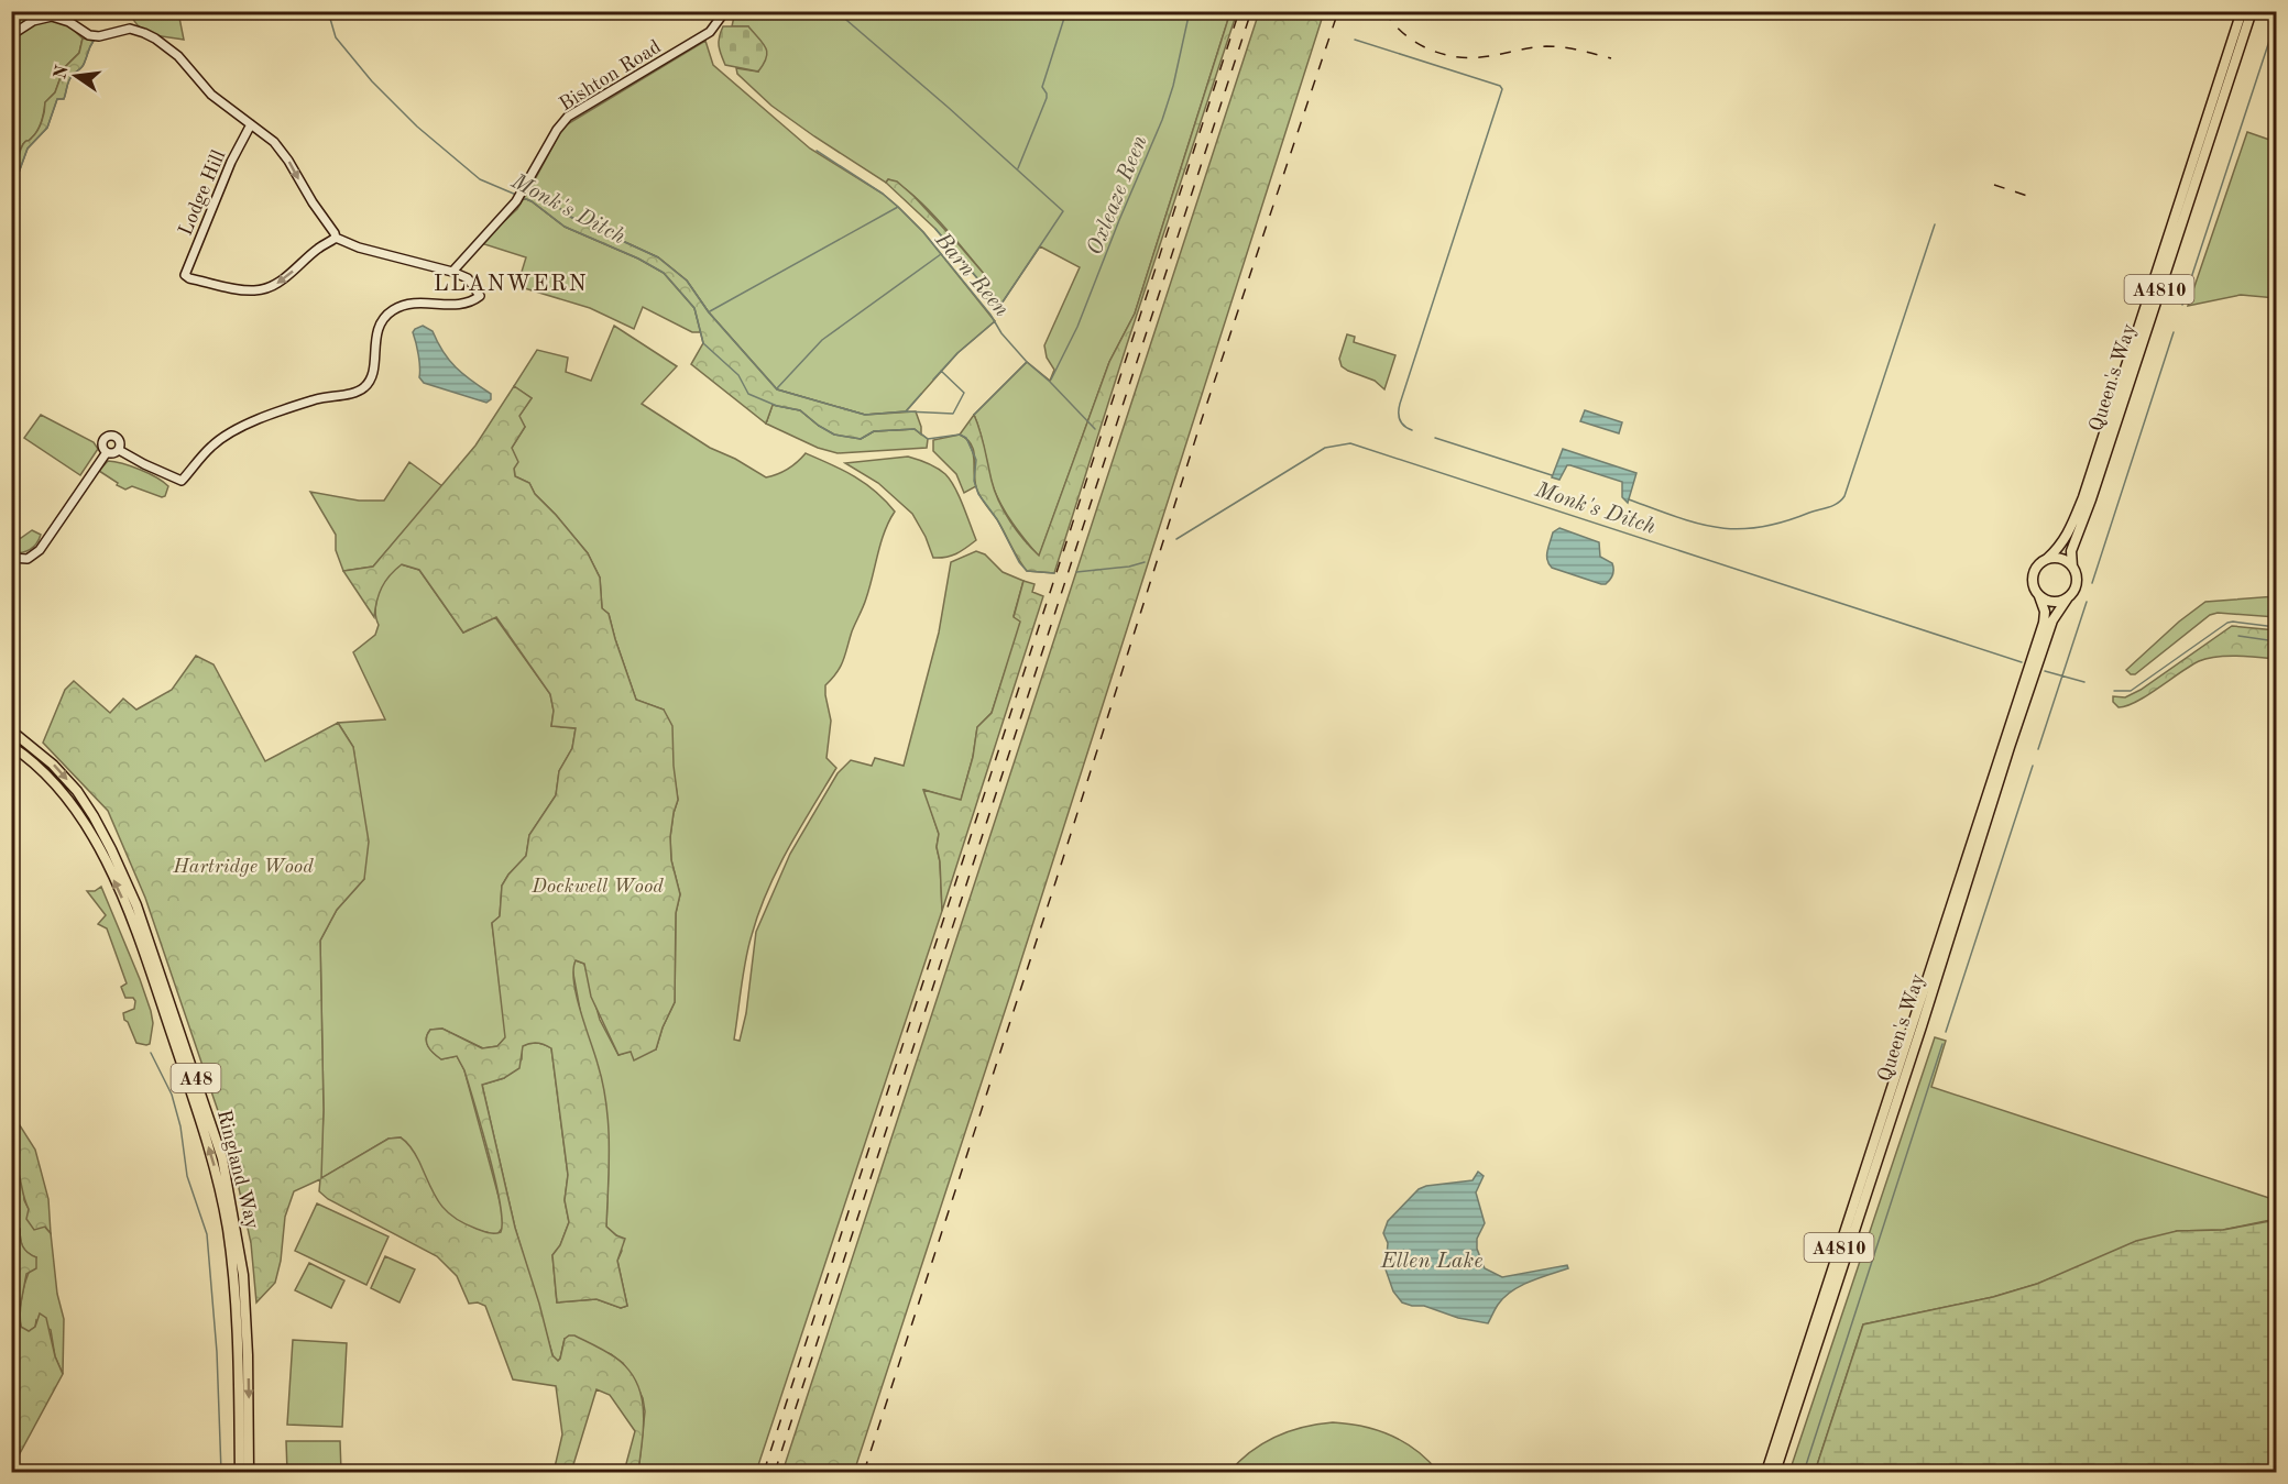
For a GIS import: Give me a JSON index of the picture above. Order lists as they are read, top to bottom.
{
  "streets": {
    "main road": [
      "A4810",
      "Queen's Way",
      "A48",
      "Ringland Way"
    ],
    "street": ["Bishton Road", "Lodge Hill"]
  },
  "districts": ["LLANWERN"],
  "water": [
    "Oxleaze Reen",
    "Monk's Ditch",
    "Barn Reen",
    "Ellen Lake"
  ],
  "parks": ["Hartridge Wood", "Dockwell Wood"],
  "north": "left"
}
